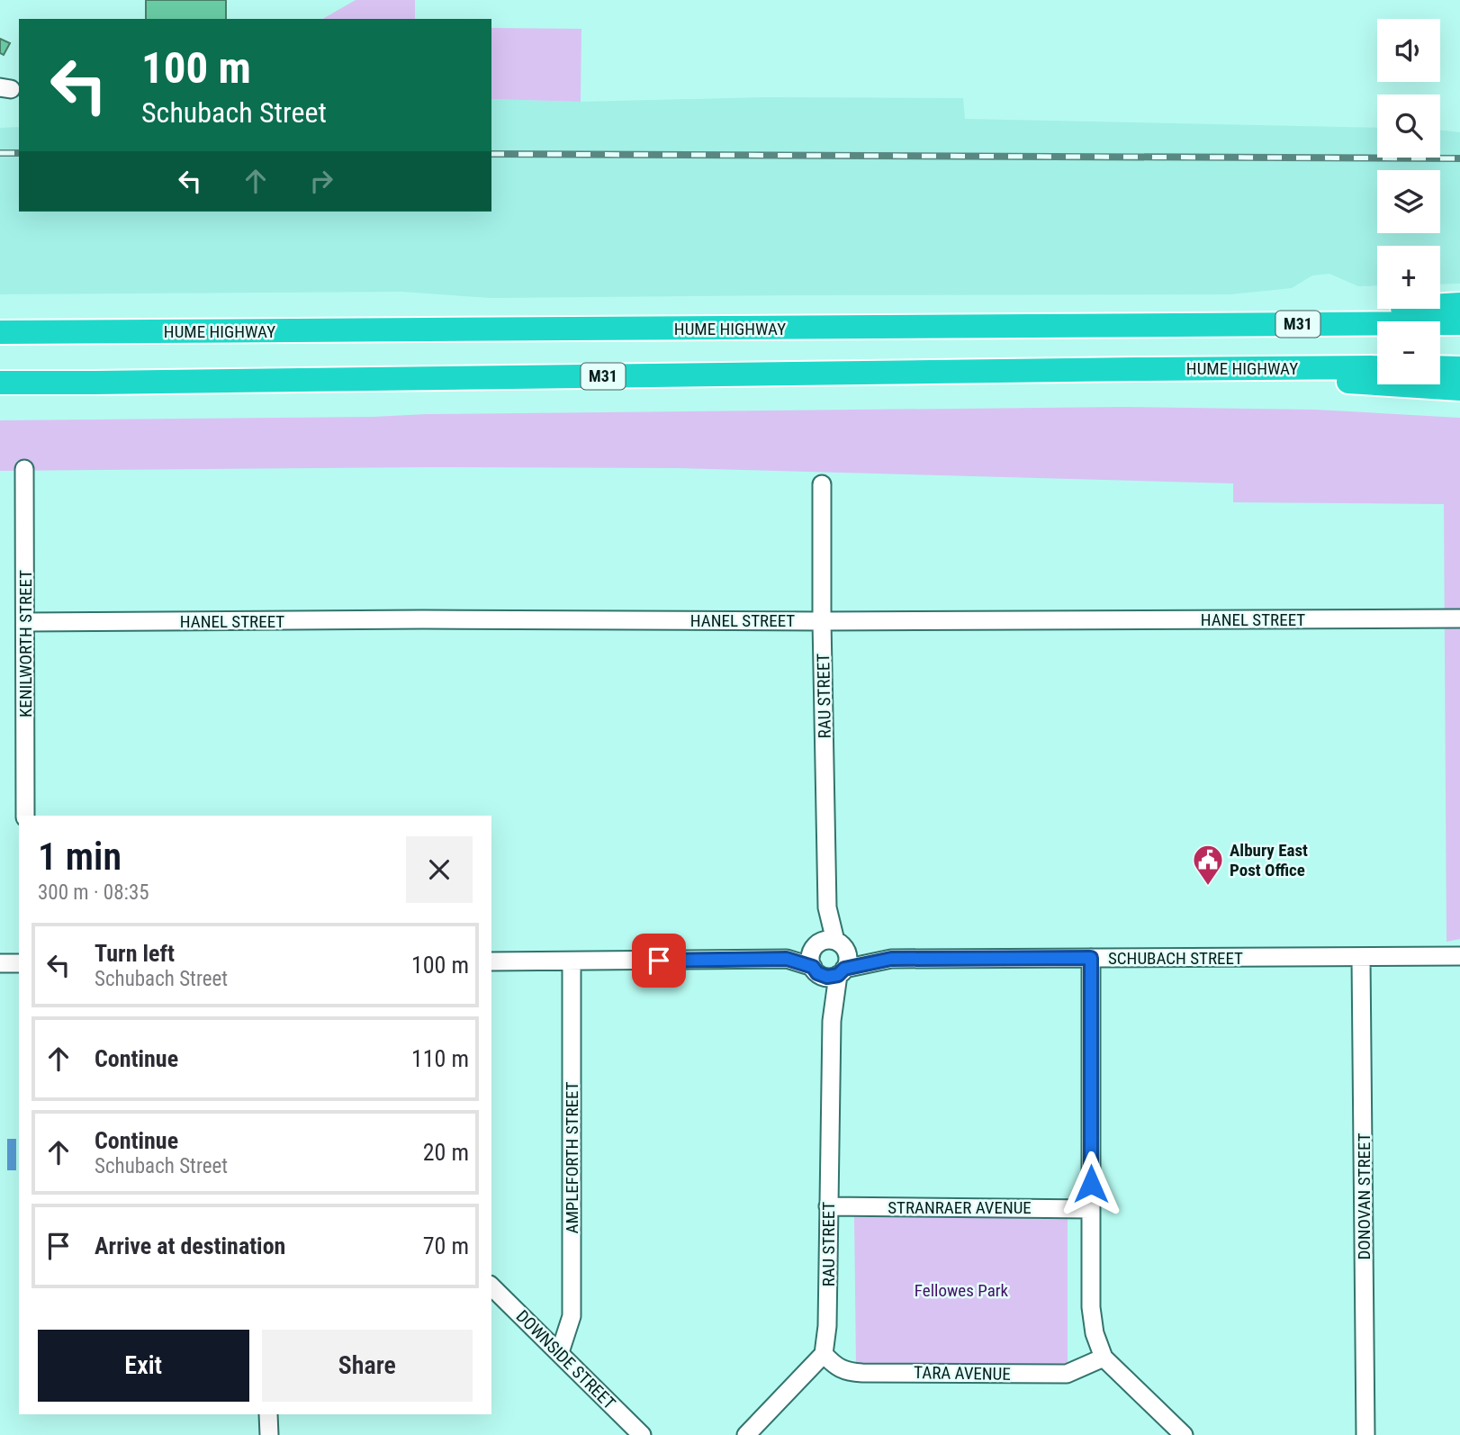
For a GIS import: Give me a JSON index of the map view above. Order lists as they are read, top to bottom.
{
  "streets": {
    "highway": ["M31", "HUME HIGHWAY"],
    "street": [
      "HANEL STREET",
      "KENILWORTH STREET",
      "RAU STREET",
      "SCHUBACH STREET",
      "AMPLEFORTH STREET",
      "DONOVAN STREET",
      "STRANRAER AVENUE",
      "DOWNSIDE STREET",
      "TARA AVENUE"
    ]
  },
  "crossings": [
    ["HANEL STREET", "KENILWORTH STREET"],
    ["HANEL STREET", "RAU STREET"],
    ["RAU STREET", "SCHUBACH STREET"],
    ["RAU STREET", "STRANRAER AVENUE"],
    ["RAU STREET", "TARA AVENUE"],
    ["SCHUBACH STREET", "AMPLEFORTH STREET"],
    ["SCHUBACH STREET", "DONOVAN STREET"],
    ["AMPLEFORTH STREET", "DOWNSIDE STREET"]
  ],
  "parks": ["Fellowes Park"],
  "places": {
    "public building": ["Albury East Post Office"]
  },
  "page": {
    "map_buttons": ["+", "−"],
    "turn": ["100 m", "Schubach Street"],
    "heading": ["1 min", "300 m · 08:35"],
    "list": [
      {
        "name": "Turn left",
        "note": "Schubach Street",
        "value": "100 m"
      },
      {
        "name": "Continue",
        "value": "110 m"
      },
      {
        "name": "Continue",
        "note": "Schubach Street",
        "value": "20 m"
      },
      {
        "name": "Arrive at destination",
        "value": "70 m"
      }
    ],
    "buttons": ["Exit", "Share"]
  }
}
